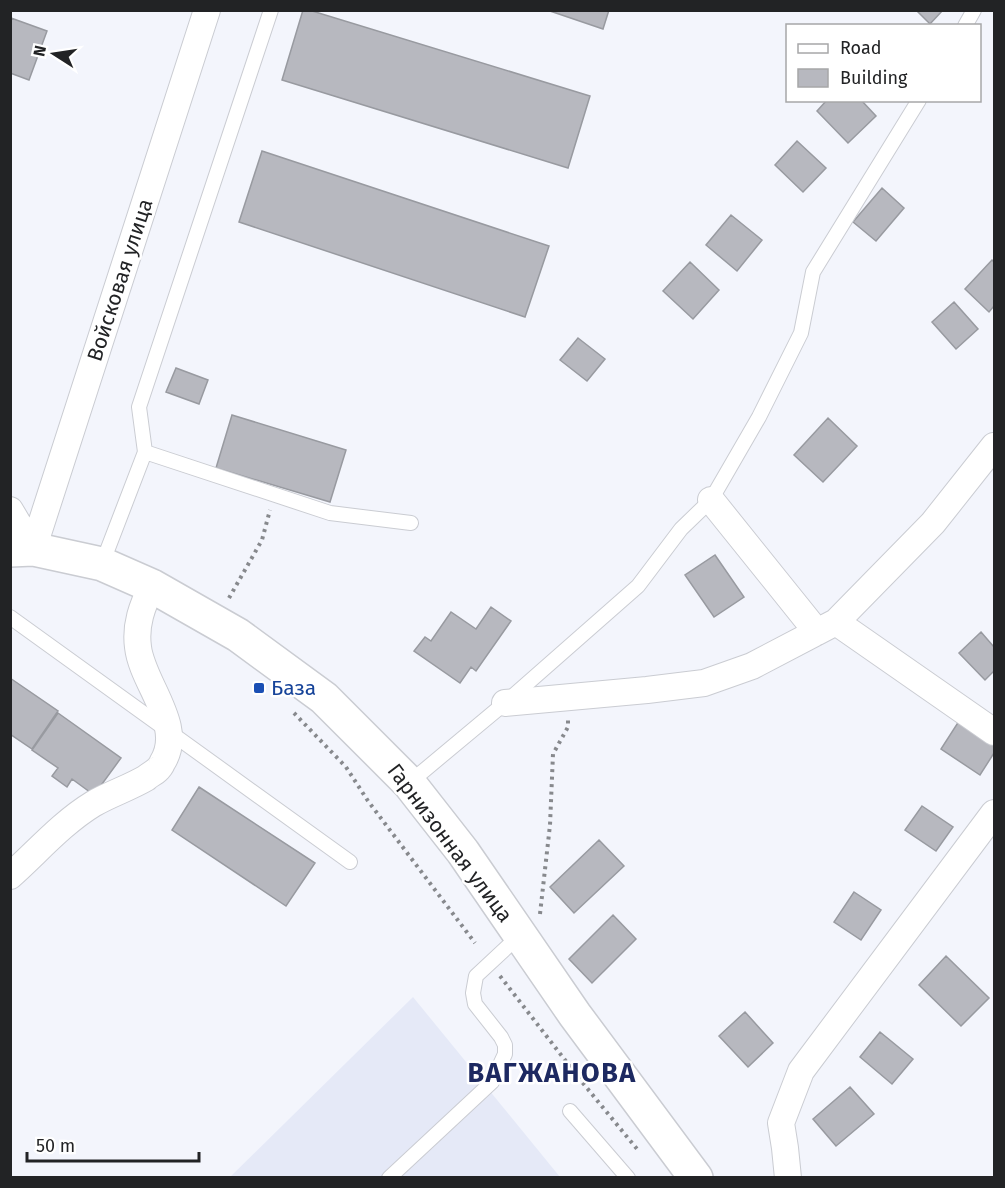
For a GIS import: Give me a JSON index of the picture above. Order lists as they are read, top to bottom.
{
  "streets": {
    "street": ["Войсковая улица", "Гарнизонная улица"]
  },
  "crossings": [
    ["Войсковая улица", "Гарнизонная улица"]
  ],
  "districts": ["ВАГЖАНОВА"],
  "places": {
    "transit": ["База"]
  },
  "legend": ["Road", "Building"],
  "scale_bar": "50 m",
  "north": "left"
}
